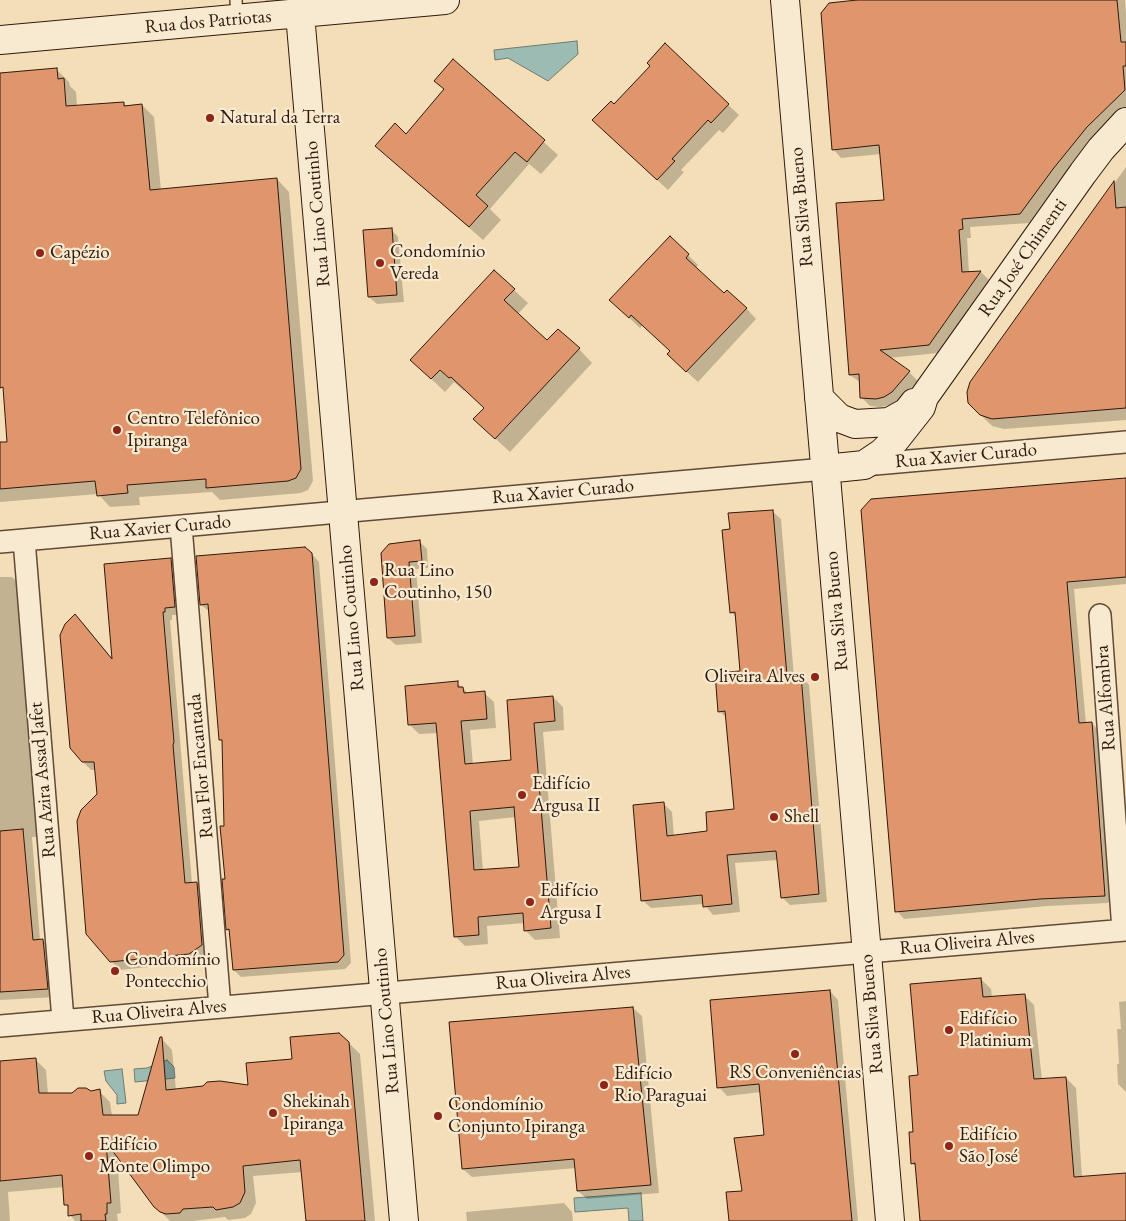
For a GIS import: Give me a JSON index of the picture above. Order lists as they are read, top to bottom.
{
  "streets": {
    "main road": [
      "Rua dos Patriotas",
      "Rua Silva Bueno",
      "Rua Lino Coutinho",
      "Rua José Chimenti",
      "Rua Xavier Curado"
    ],
    "street": [
      "Rua Alfombra",
      "Rua Flor Encantada",
      "Rua Azira Assad Jafet",
      "Rua Oliveira Alves"
    ]
  },
  "crossings": [
    ["Rua dos Patriotas", "Rua Lino Coutinho"],
    ["Rua Silva Bueno", "Rua José Chimenti"],
    ["Rua Silva Bueno", "Rua Xavier Curado"],
    ["Rua Silva Bueno", "Rua Oliveira Alves"],
    ["Rua Lino Coutinho", "Rua Xavier Curado"],
    ["Rua Lino Coutinho", "Rua Oliveira Alves"],
    ["Rua José Chimenti", "Rua Xavier Curado"],
    ["Rua Xavier Curado", "Rua Flor Encantada"],
    ["Rua Xavier Curado", "Rua Azira Assad Jafet"],
    ["Rua Alfombra", "Rua Oliveira Alves"],
    ["Rua Flor Encantada", "Rua Oliveira Alves"],
    ["Rua Azira Assad Jafet", "Rua Oliveira Alves"]
  ],
  "places": [
    "Natural da Terra",
    "Capézio",
    "Condomínio Vereda",
    "Centro Telefônico Ipiranga",
    "Rua Lino Coutinho, 150",
    "Oliveira Alves",
    "Edifício Argusa II",
    "Shell",
    "Edifício Argusa I",
    "Condomínio Pontecchio",
    "Edifício Platinium",
    "RS Conveniências",
    "Edifício Rio Paraguai",
    "Shekinah Ipiranga",
    "Condomínio Conjunto Ipiranga",
    "Edifício São José",
    "Edifício Monte Olimpo"
  ]
}
